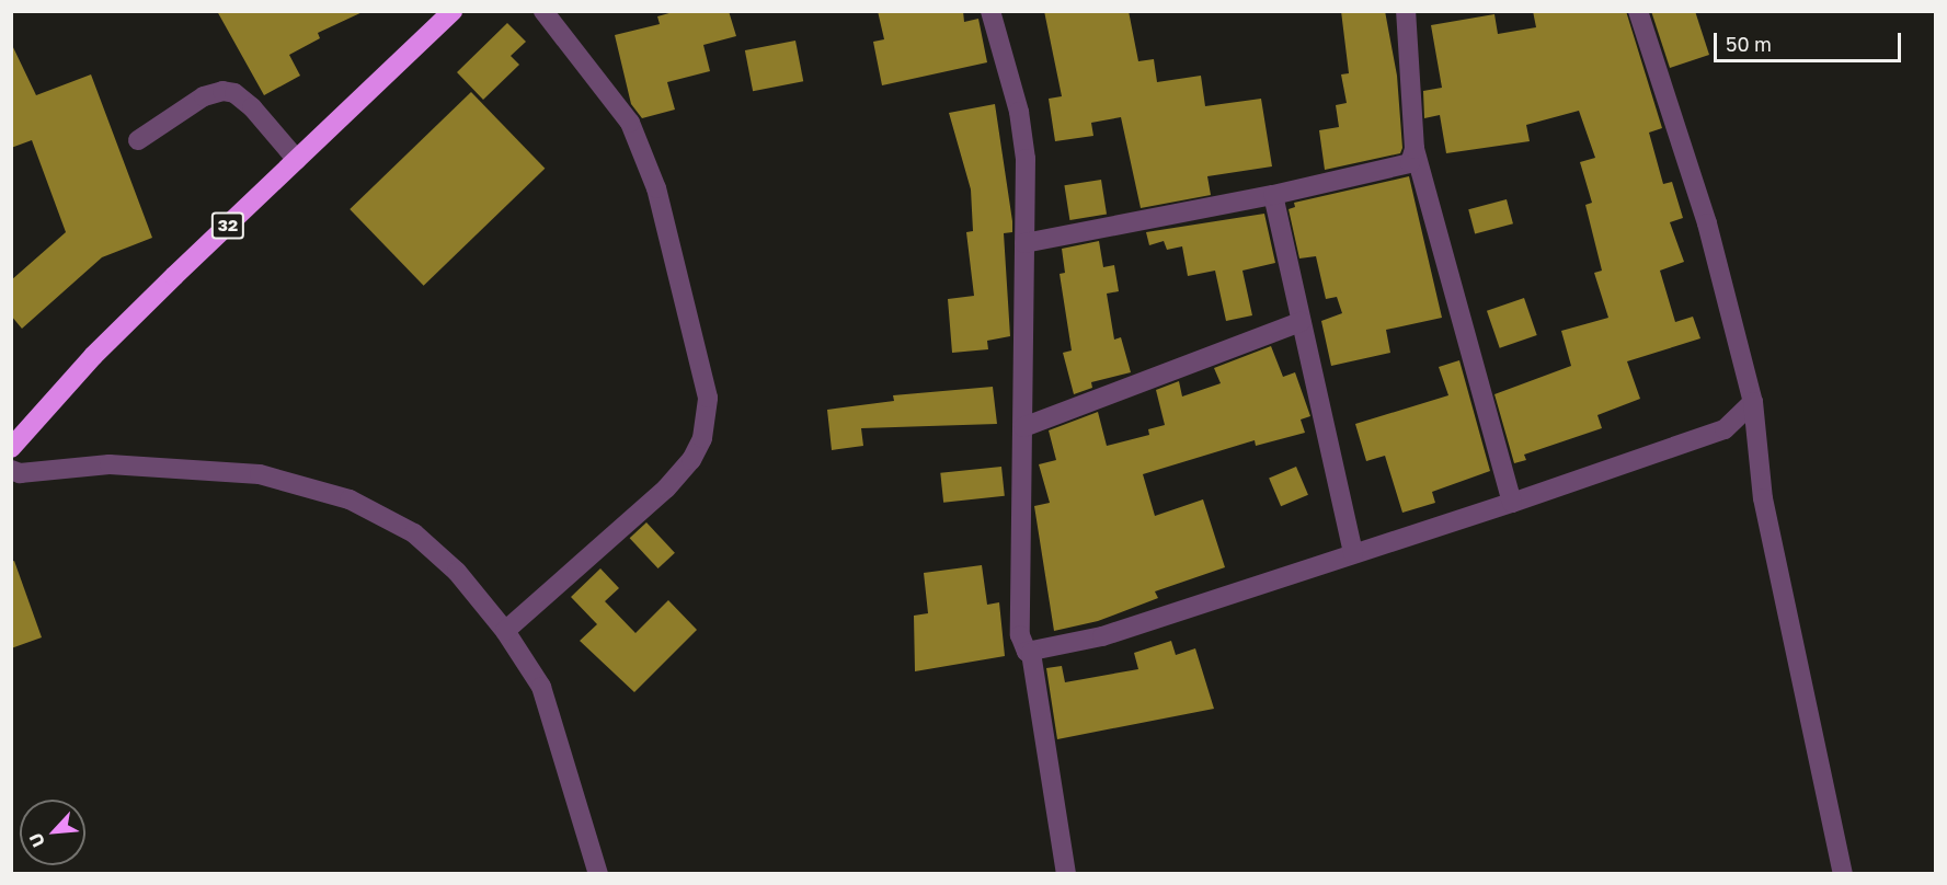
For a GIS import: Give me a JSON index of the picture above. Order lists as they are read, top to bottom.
{
  "streets": {
    "highway": ["32"]
  },
  "scale_bar": "50 m",
  "north": "bottom left"
}
